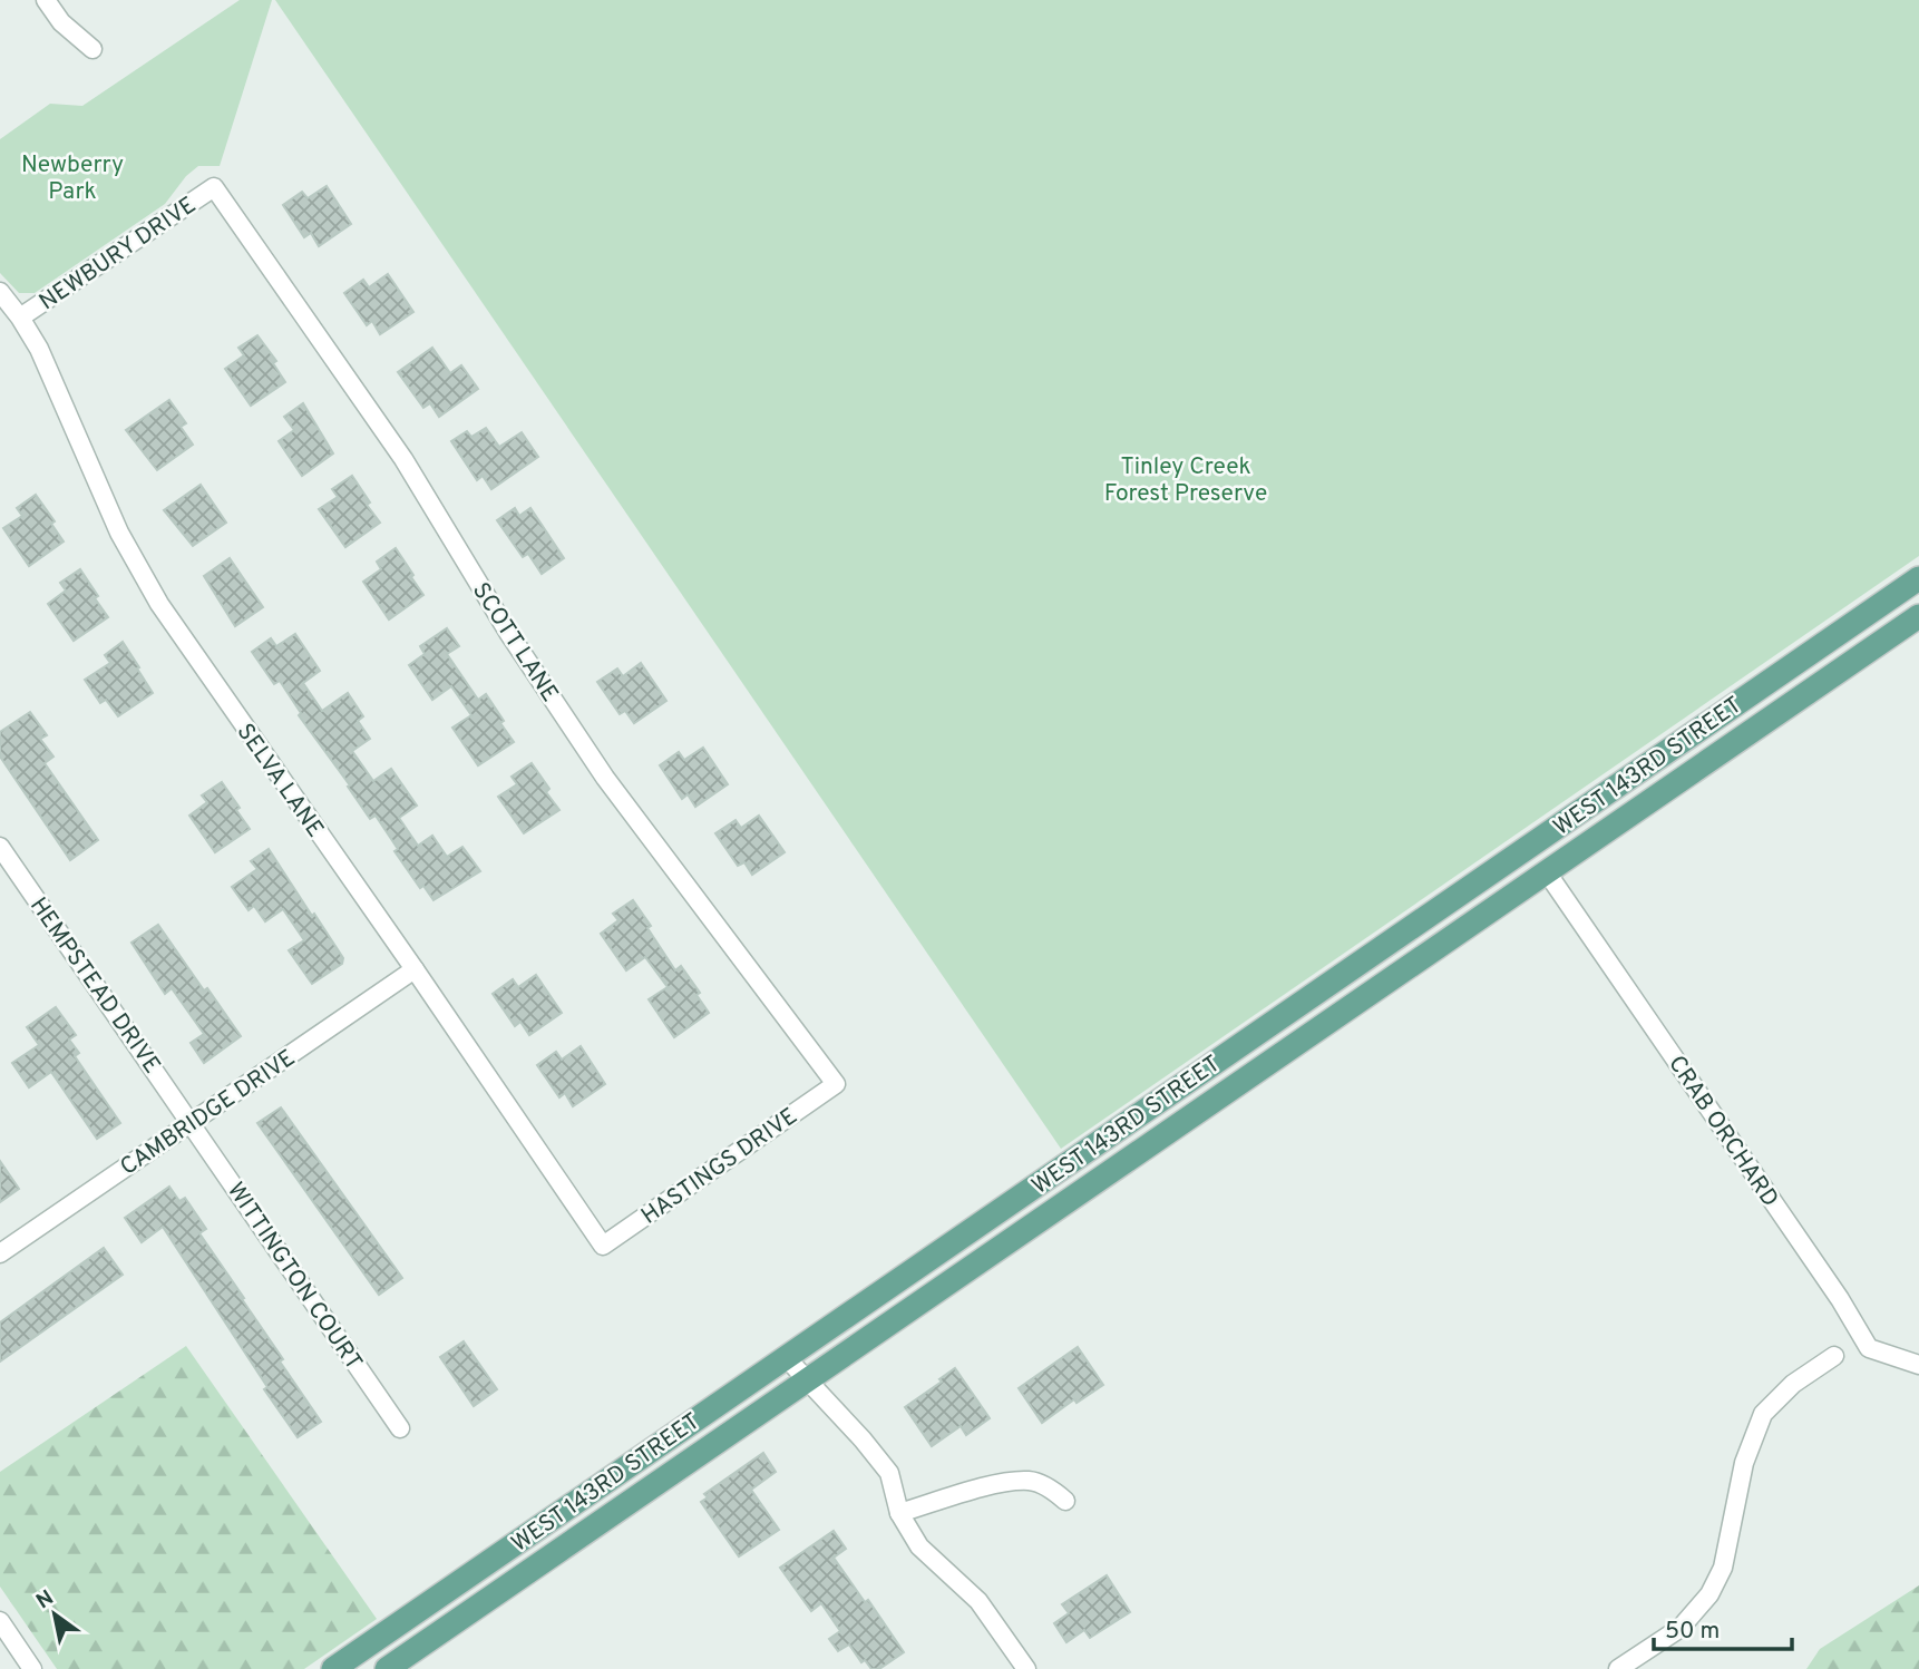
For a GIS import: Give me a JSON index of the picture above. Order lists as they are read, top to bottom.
{
  "streets": {
    "main road": ["WEST 143RD STREET"],
    "street": [
      "NEWBURY DRIVE",
      "SCOTT LANE",
      "SELVA LANE",
      "HEMPSTEAD DRIVE",
      "CAMBRIDGE DRIVE",
      "CRAB ORCHARD",
      "HASTINGS DRIVE",
      "WITTINGTON COURT"
    ]
  },
  "crossings": [
    ["NEWBURY DRIVE", "SCOTT LANE"],
    ["NEWBURY DRIVE", "SELVA LANE"],
    ["SCOTT LANE", "HASTINGS DRIVE"],
    ["WEST 143RD STREET", "CRAB ORCHARD"],
    ["SELVA LANE", "CAMBRIDGE DRIVE"],
    ["SELVA LANE", "HASTINGS DRIVE"],
    ["HEMPSTEAD DRIVE", "CAMBRIDGE DRIVE"],
    ["HEMPSTEAD DRIVE", "WITTINGTON COURT"],
    ["CAMBRIDGE DRIVE", "WITTINGTON COURT"]
  ],
  "parks": ["Newberry Park", "Tinley Creek Forest Preserve"],
  "scale_bar": "50 m",
  "north": "top left"
}
